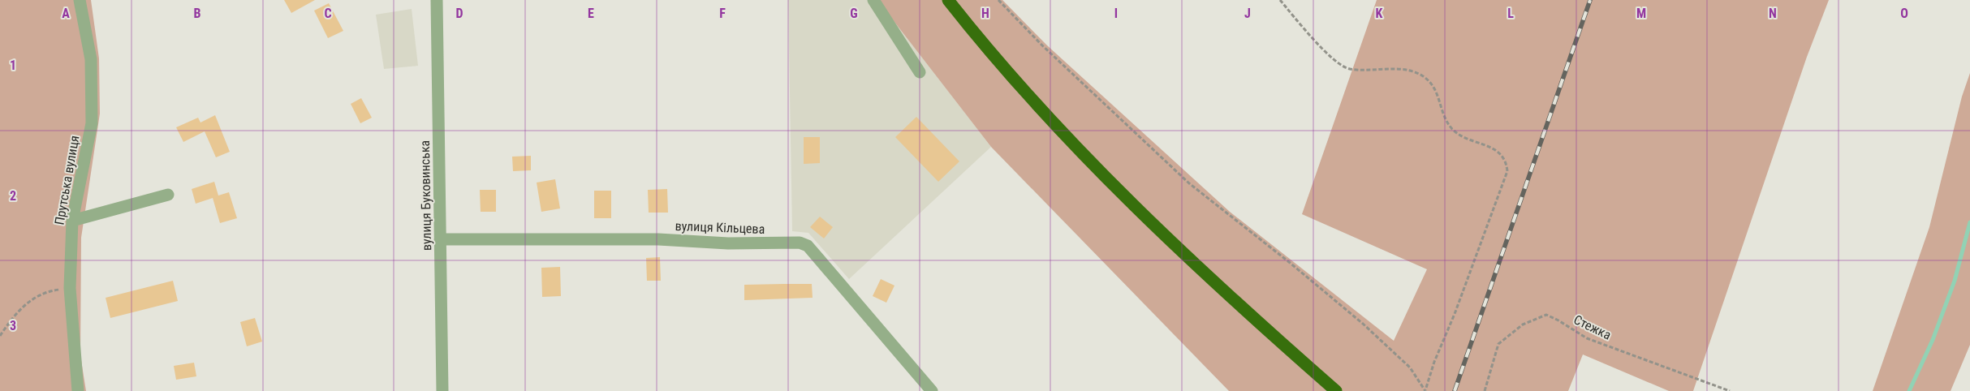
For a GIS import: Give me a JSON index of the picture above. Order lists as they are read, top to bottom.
{
  "streets": {
    "street": ["Прутська вулиця", "вулиця Буковинська", "вулиця Кільцева"],
    "path": ["Стежка"]
  },
  "crossings": [
    ["вулиця Буковинська", "вулиця Кільцева"]
  ],
  "grid": {
    "columns": [
      "A",
      "B",
      "C",
      "D",
      "E",
      "F",
      "G",
      "H",
      "I",
      "J",
      "K",
      "L",
      "M",
      "N",
      "O"
    ],
    "rows": ["1", "2", "3"]
  }
}
